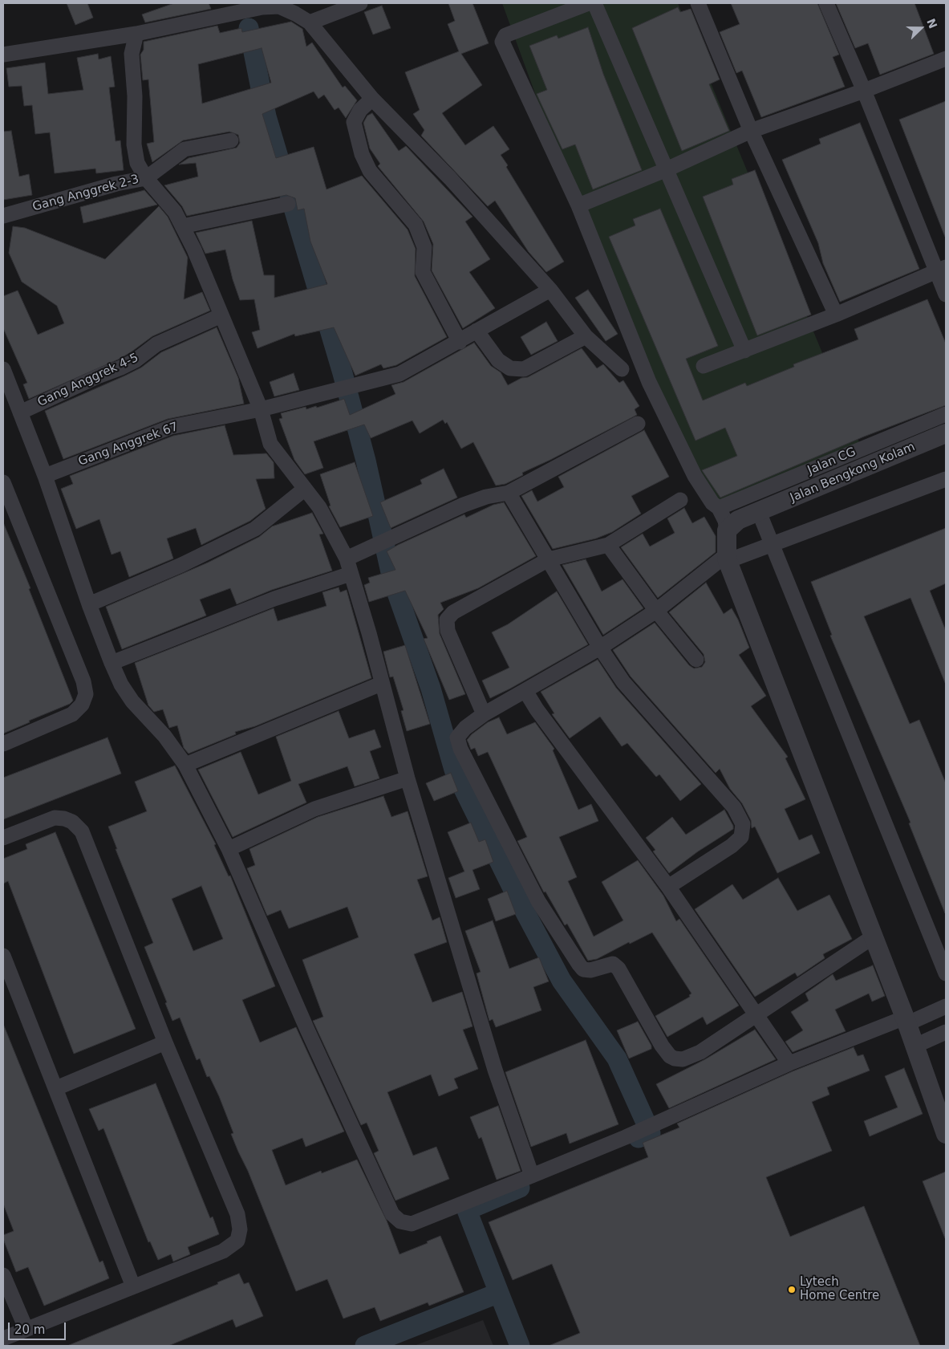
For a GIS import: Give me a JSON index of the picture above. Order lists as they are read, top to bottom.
{
  "streets": {
    "street": [
      "Gang Anggrek 2-3",
      "Gang Anggrek 4-5",
      "Gang Anggrek 67",
      "Jalan CG",
      "Jalan Bengkong Kolam"
    ]
  },
  "places": ["Lytech Home Centre"],
  "scale_bar": "20 m",
  "north": "right"
}
